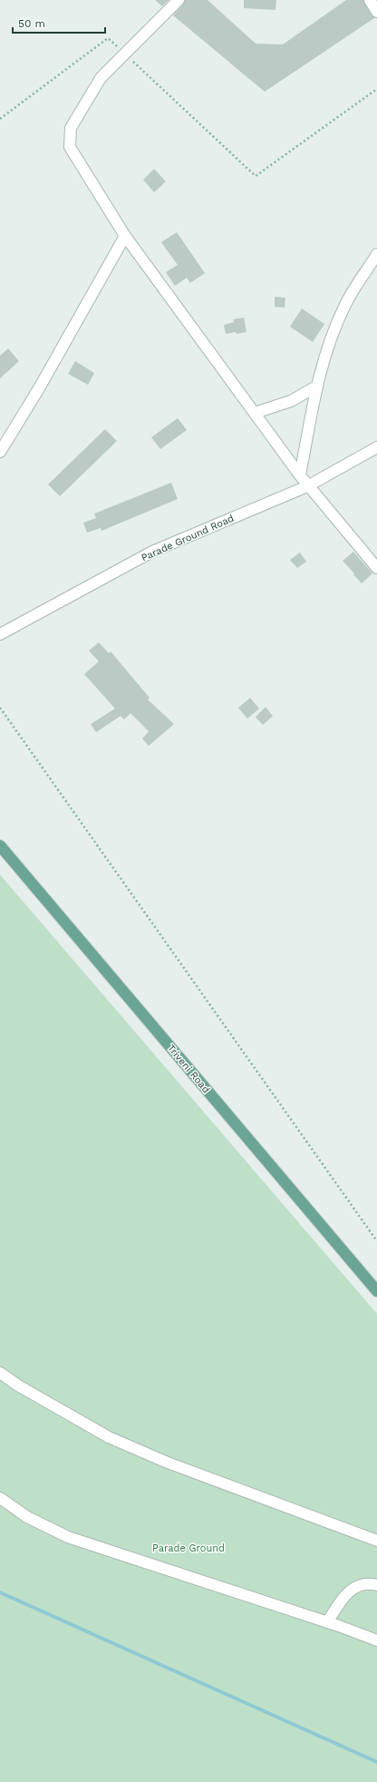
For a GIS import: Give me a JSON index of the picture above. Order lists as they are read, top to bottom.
{
  "streets": {
    "main road": ["Triveni Road"],
    "street": ["Parade Ground Road"]
  },
  "parks": ["Parade Ground"],
  "scale_bar": "50 m"
}
